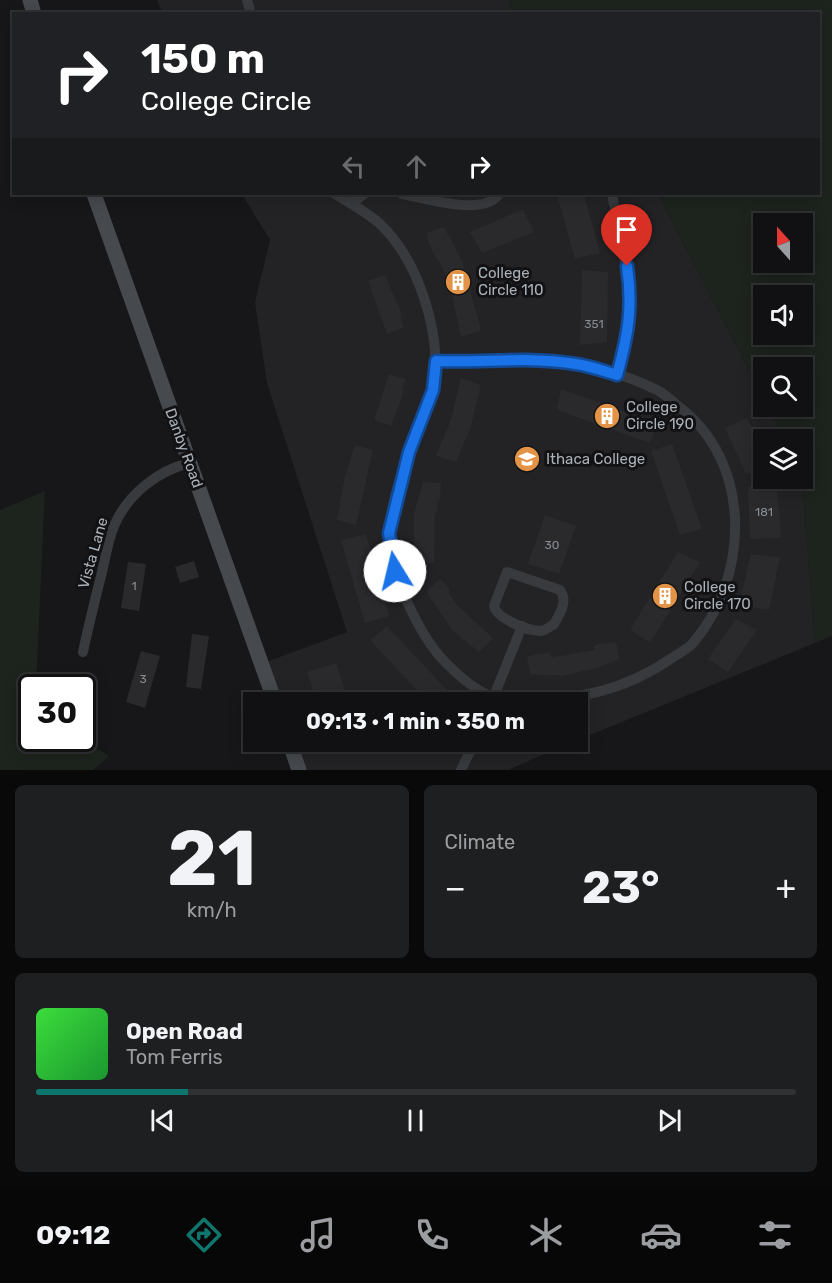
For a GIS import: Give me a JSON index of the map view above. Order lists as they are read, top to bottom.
{
  "streets": {
    "main road": ["Danby Road"],
    "street": ["Vista Lane"]
  },
  "crossings": [
    ["Danby Road", "Vista Lane"]
  ],
  "places": {
    "building": ["College Circle 110", "College Circle 190", "College Circle 170"],
    "school or university": ["Ithaca College"]
  },
  "house_numbers": [
    "351",
    "181",
    "30",
    "1",
    "3"
  ],
  "north": "top",
  "page": {
    "turn": ["150 m", "College Circle"],
    "limit": "30",
    "trip": "09:13 · 1 min · 350 m",
    "tile": [
      ["21", "km/h"],
      "Climate"
    ],
    "heat": ["−", "23°", "+"],
    "song": ["Open Road", "Tom Ferris"],
    "tabs": "09:12"
  }
}
